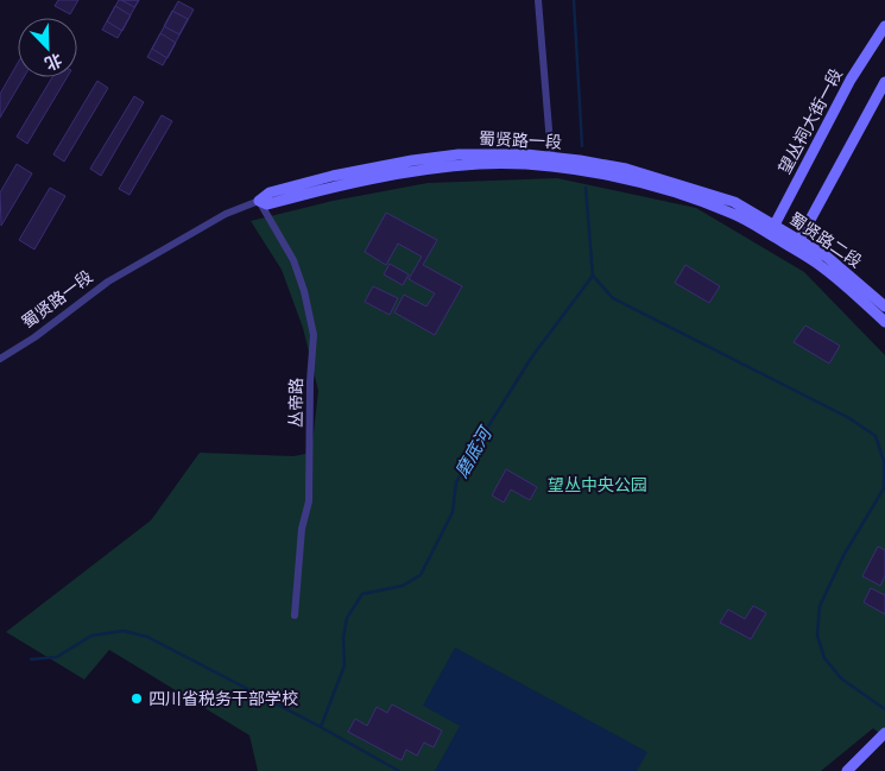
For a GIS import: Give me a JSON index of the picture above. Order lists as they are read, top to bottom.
{
  "streets": {
    "street": [
      "望丛祠大街一段",
      "蜀贤路一段",
      "蜀贤路二段",
      "丛帝路"
    ]
  },
  "crossings": [
    ["望丛祠大街一段", "蜀贤路一段"],
    ["望丛祠大街一段", "蜀贤路二段"],
    ["蜀贤路一段", "蜀贤路二段"],
    ["蜀贤路一段", "丛帝路"]
  ],
  "water": ["磨底河"],
  "parks": ["望丛中央公园"],
  "places": ["四川省税务干部学校"],
  "north": "bottom right"
}
